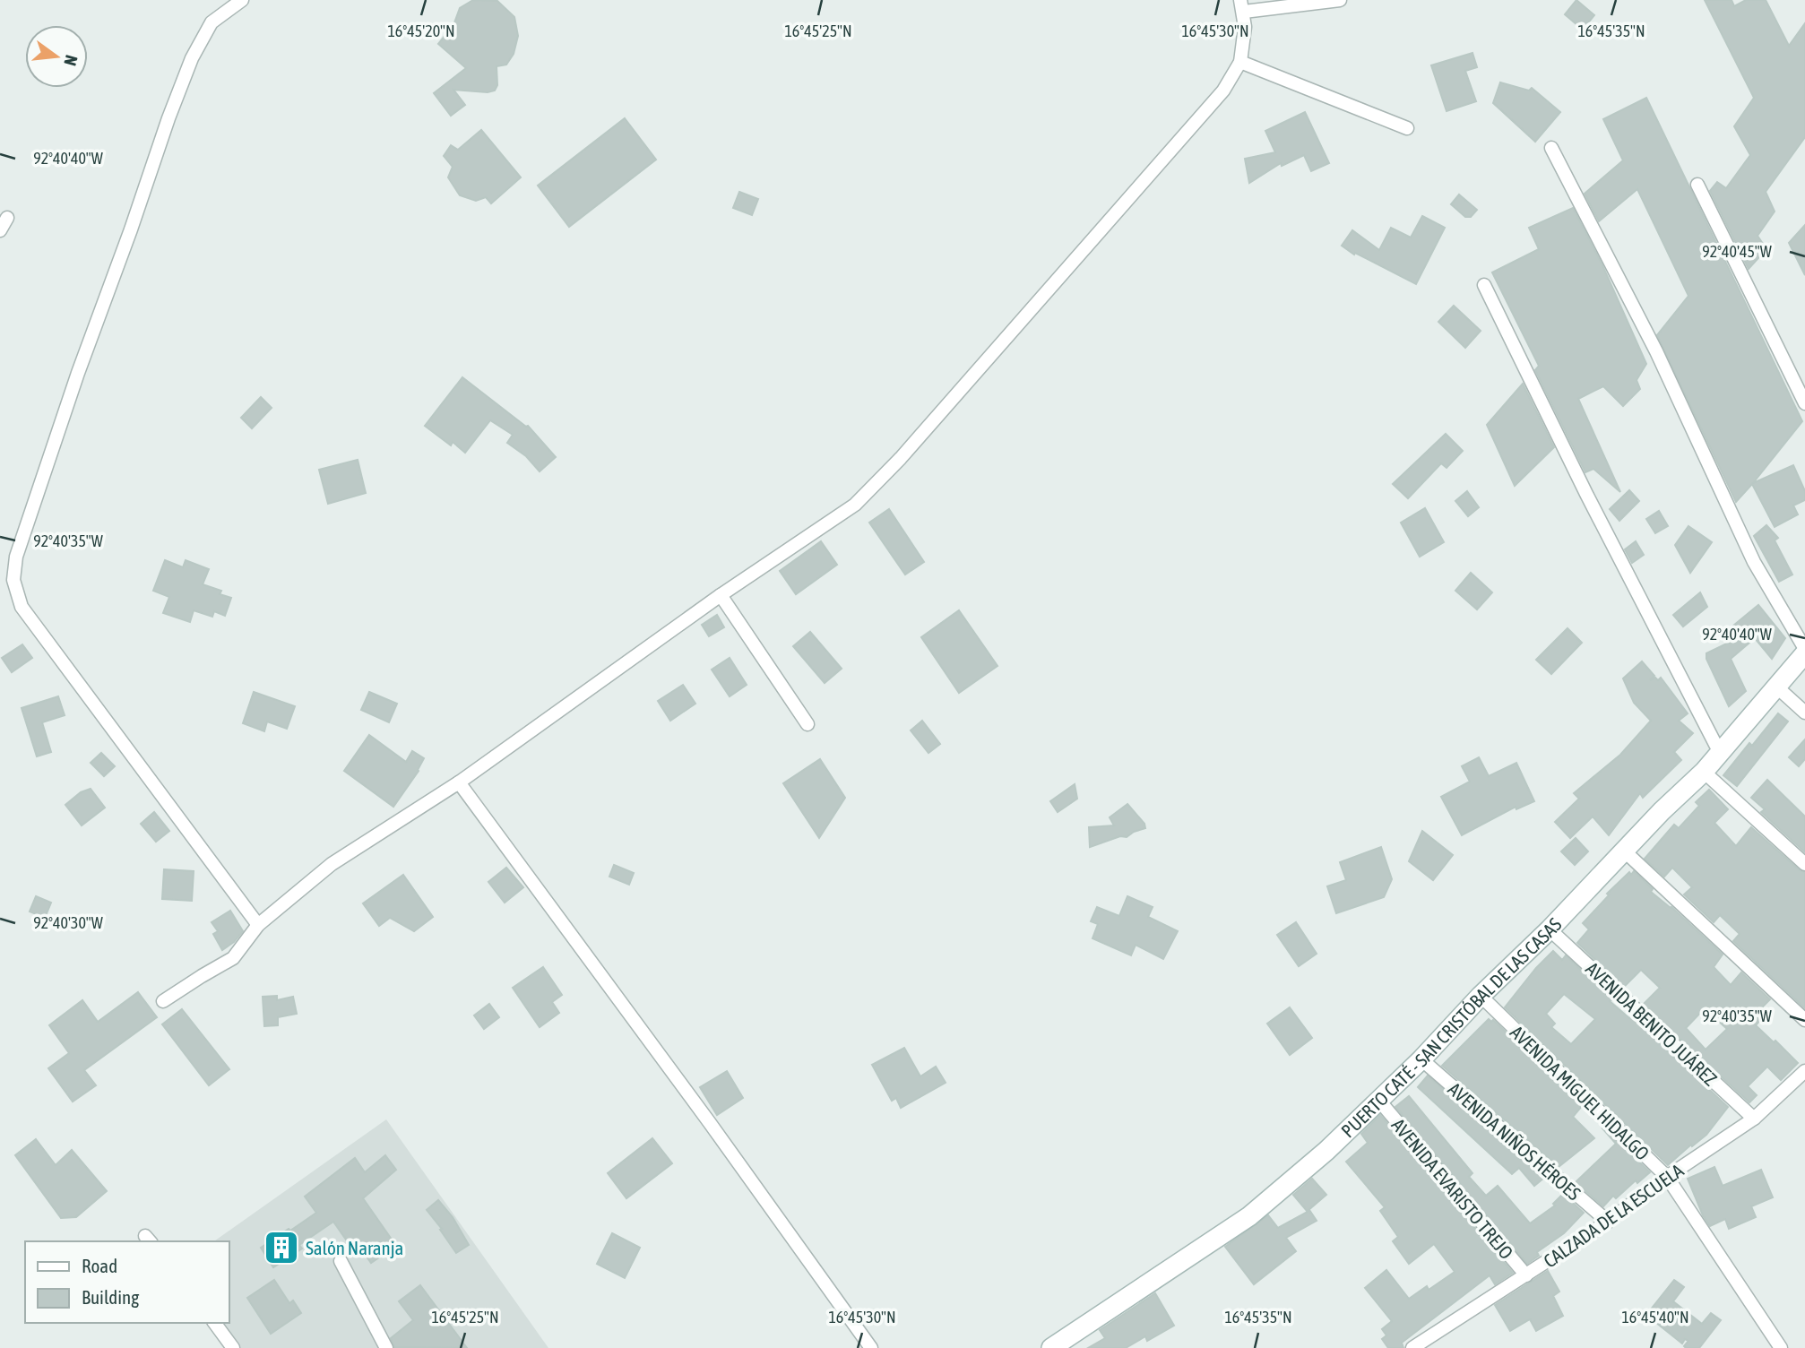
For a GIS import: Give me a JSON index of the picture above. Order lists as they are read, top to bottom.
{
  "streets": {
    "main road": ["PUERTO CATÉ - SAN CRISTÓBAL DE LAS CASAS"],
    "street": [
      "AVENIDA BENITO JUÁREZ",
      "AVENIDA MIGUEL HIDALGO",
      "AVENIDA NIÑOS HÉROES",
      "AVENIDA EVARISTO TREJO",
      "CALZADA DE LA ESCUELA"
    ]
  },
  "crossings": [
    ["AVENIDA BENITO JUÁREZ", "PUERTO CATÉ - SAN CRISTÓBAL DE LAS CASAS"],
    ["AVENIDA BENITO JUÁREZ", "CALZADA DE LA ESCUELA"],
    ["PUERTO CATÉ - SAN CRISTÓBAL DE LAS CASAS", "AVENIDA MIGUEL HIDALGO"],
    ["PUERTO CATÉ - SAN CRISTÓBAL DE LAS CASAS", "AVENIDA NIÑOS HÉROES"],
    ["PUERTO CATÉ - SAN CRISTÓBAL DE LAS CASAS", "AVENIDA EVARISTO TREJO"],
    ["AVENIDA MIGUEL HIDALGO", "CALZADA DE LA ESCUELA"],
    ["AVENIDA NIÑOS HÉROES", "CALZADA DE LA ESCUELA"],
    ["AVENIDA EVARISTO TREJO", "CALZADA DE LA ESCUELA"]
  ],
  "places": {
    "building": ["Salón Naranja"]
  },
  "legend": ["Road", "Building"],
  "north": "right",
  "coordinates": [
    "16°45'20\"N",
    "16°45'25\"N",
    "16°45'30\"N",
    "16°45'35\"N",
    "92°40'40\"W",
    "92°40'45\"W",
    "92°40'35\"W",
    "92°40'30\"W",
    "16°45'40\"N"
  ]
}
